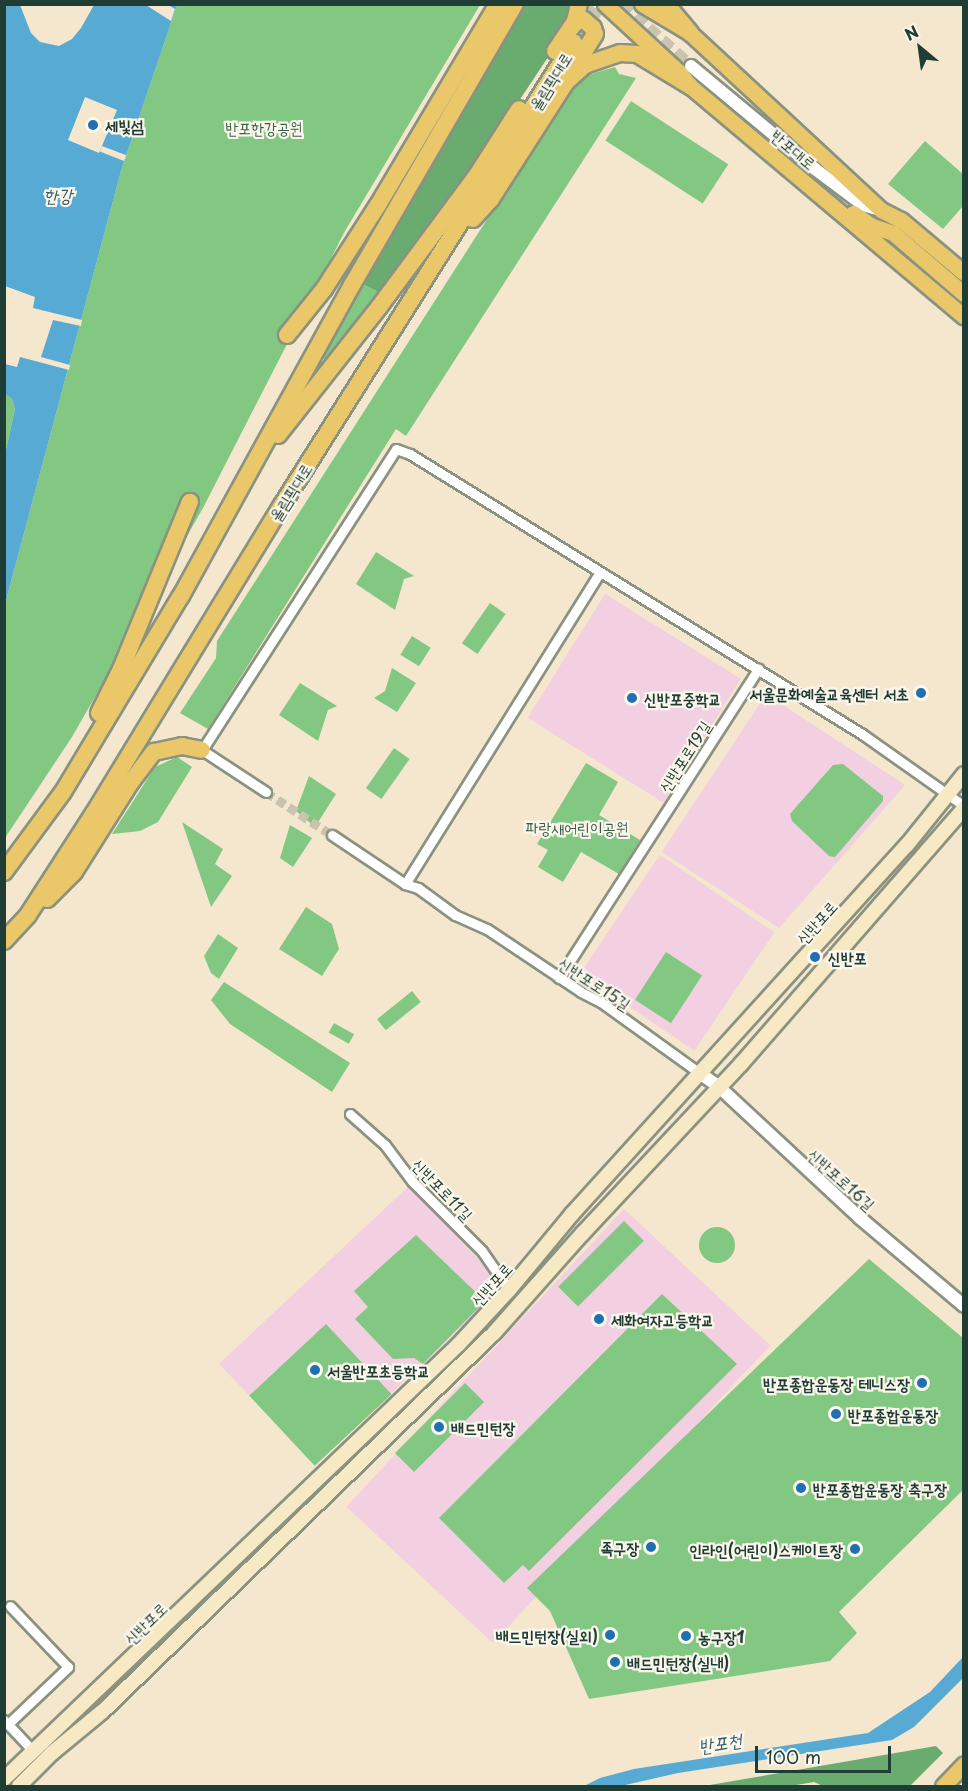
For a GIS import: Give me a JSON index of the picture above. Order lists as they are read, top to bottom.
{
  "streets": {
    "highway": ["올림픽대로"],
    "main road": ["반포대로", "신반포로"],
    "street": [
      "신반포로19길",
      "신반포로15길",
      "신반포로16길",
      "신반포로11길"
    ]
  },
  "crossings": [
    ["신반포로19길", "신반포로15길"],
    ["신반포로", "신반포로15길"],
    ["신반포로", "신반포로16길"],
    ["신반포로", "신반포로11길"],
    ["신반포로15길", "신반포로16길"]
  ],
  "water": ["한강", "반포천"],
  "parks": ["반포한강공원", "파랑새어린이공원"],
  "places": [
    "세빛섬",
    "서울문화예술교육센터 서초",
    "신반포중학교",
    "신반포",
    "세화여자고등학교",
    "서울반포초등학교",
    "반포종합운동장 테니스장",
    "반포종합운동장",
    "배드민턴장",
    "반포종합운동장 축구장",
    "족구장",
    "인라인(어린이)스케이트장",
    "배드민턴장(실외)",
    "농구장1",
    "배드민턴장(실내)"
  ],
  "scale_bar": "100 m",
  "north": "top left"
}
